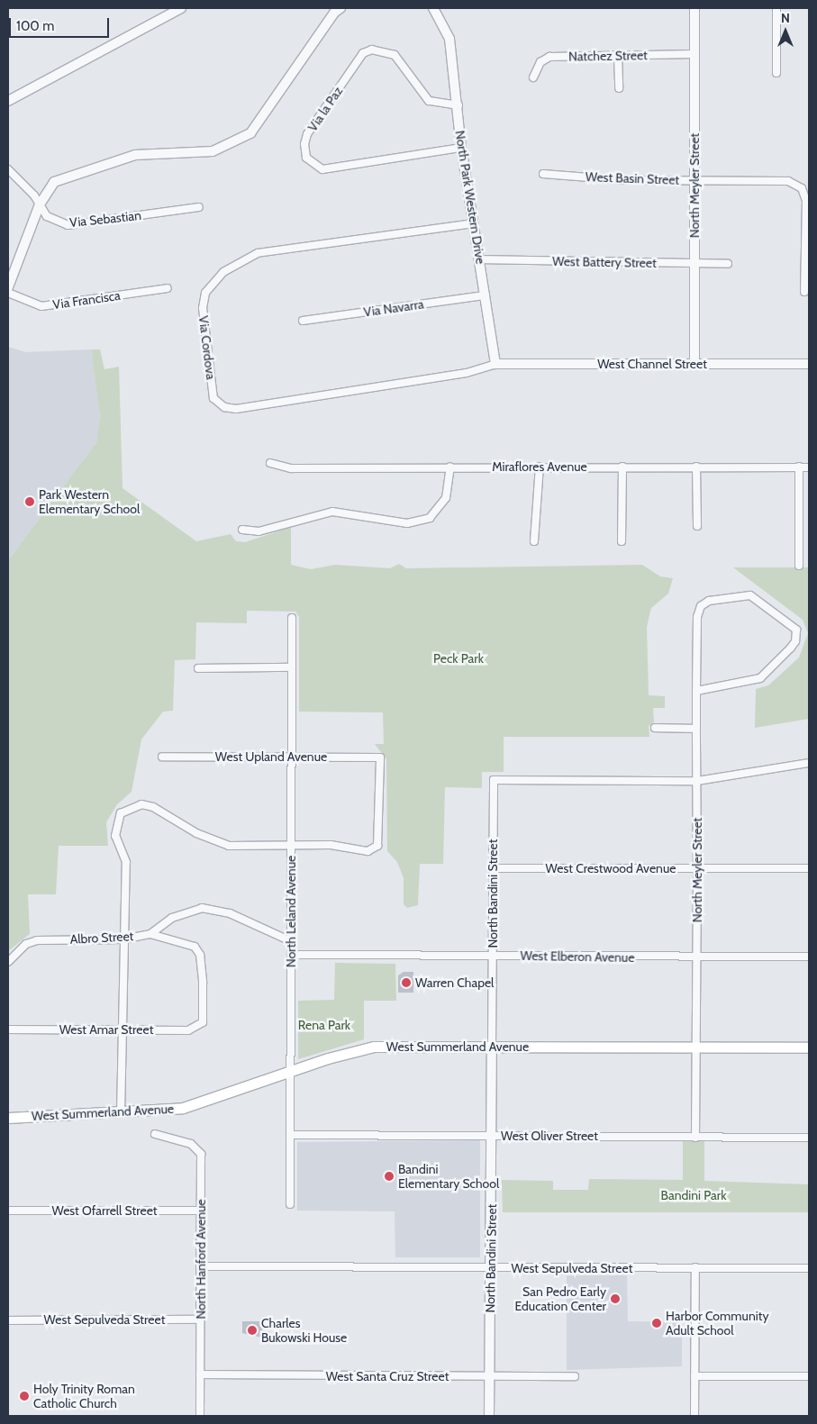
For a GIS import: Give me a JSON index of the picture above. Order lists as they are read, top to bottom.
{
  "streets": {
    "main road": ["West Summerland Avenue"],
    "street": [
      "Natchez Street",
      "Via la Paz",
      "West Basin Street",
      "North Meyler Street",
      "North Park Western Drive",
      "Via Sebastian",
      "West Battery Street",
      "Via Francisca",
      "Via Navarra",
      "Via Cordova",
      "West Channel Street",
      "Miraflores Avenue",
      "West Upland Avenue",
      "West Crestwood Avenue",
      "North Bandini Street",
      "North Leland Avenue",
      "Albro Street",
      "West Elberon Avenue",
      "West Amar Street",
      "West Oliver Street",
      "West Ofarrell Street",
      "North Hanford Avenue",
      "West Sepulveda Street",
      "West Santa Cruz Street"
    ]
  },
  "crossings": [
    ["Natchez Street", "North Meyler Street"],
    ["Via la Paz", "North Park Western Drive"],
    ["West Basin Street", "North Meyler Street"],
    ["North Meyler Street", "West Battery Street"],
    ["North Meyler Street", "West Channel Street"],
    ["North Meyler Street", "West Crestwood Avenue"],
    ["North Meyler Street", "North Bandini Street"],
    ["North Meyler Street", "West Elberon Avenue"],
    ["North Meyler Street", "West Summerland Avenue"],
    ["North Meyler Street", "West Oliver Street"],
    ["North Park Western Drive", "West Battery Street"],
    ["North Park Western Drive", "Via Navarra"],
    ["North Park Western Drive", "Via Cordova"],
    ["North Park Western Drive", "West Channel Street"],
    ["Via Cordova", "West Channel Street"],
    ["West Upland Avenue", "North Leland Avenue"],
    ["West Crestwood Avenue", "North Bandini Street"],
    ["North Bandini Street", "West Elberon Avenue"],
    ["North Bandini Street", "West Summerland Avenue"],
    ["North Bandini Street", "West Oliver Street"],
    ["North Bandini Street", "West Sepulveda Street"],
    ["North Bandini Street", "West Santa Cruz Street"],
    ["North Leland Avenue", "West Elberon Avenue"],
    ["North Leland Avenue", "West Summerland Avenue"],
    ["North Leland Avenue", "West Oliver Street"],
    ["Albro Street", "West Amar Street"],
    ["West Ofarrell Street", "North Hanford Avenue"],
    ["North Hanford Avenue", "West Sepulveda Street"],
    ["North Hanford Avenue", "West Santa Cruz Street"]
  ],
  "parks": ["Peck Park", "Rena Park", "Bandini Park"],
  "places": [
    "Park Western Elementary School",
    "Warren Chapel",
    "Bandini Elementary School",
    "San Pedro Early Education Center",
    "Harbor Community Adult School",
    "Charles Bukowski House",
    "Holy Trinity Roman Catholic Church"
  ],
  "scale_bar": "100 m",
  "north": "top"
}
